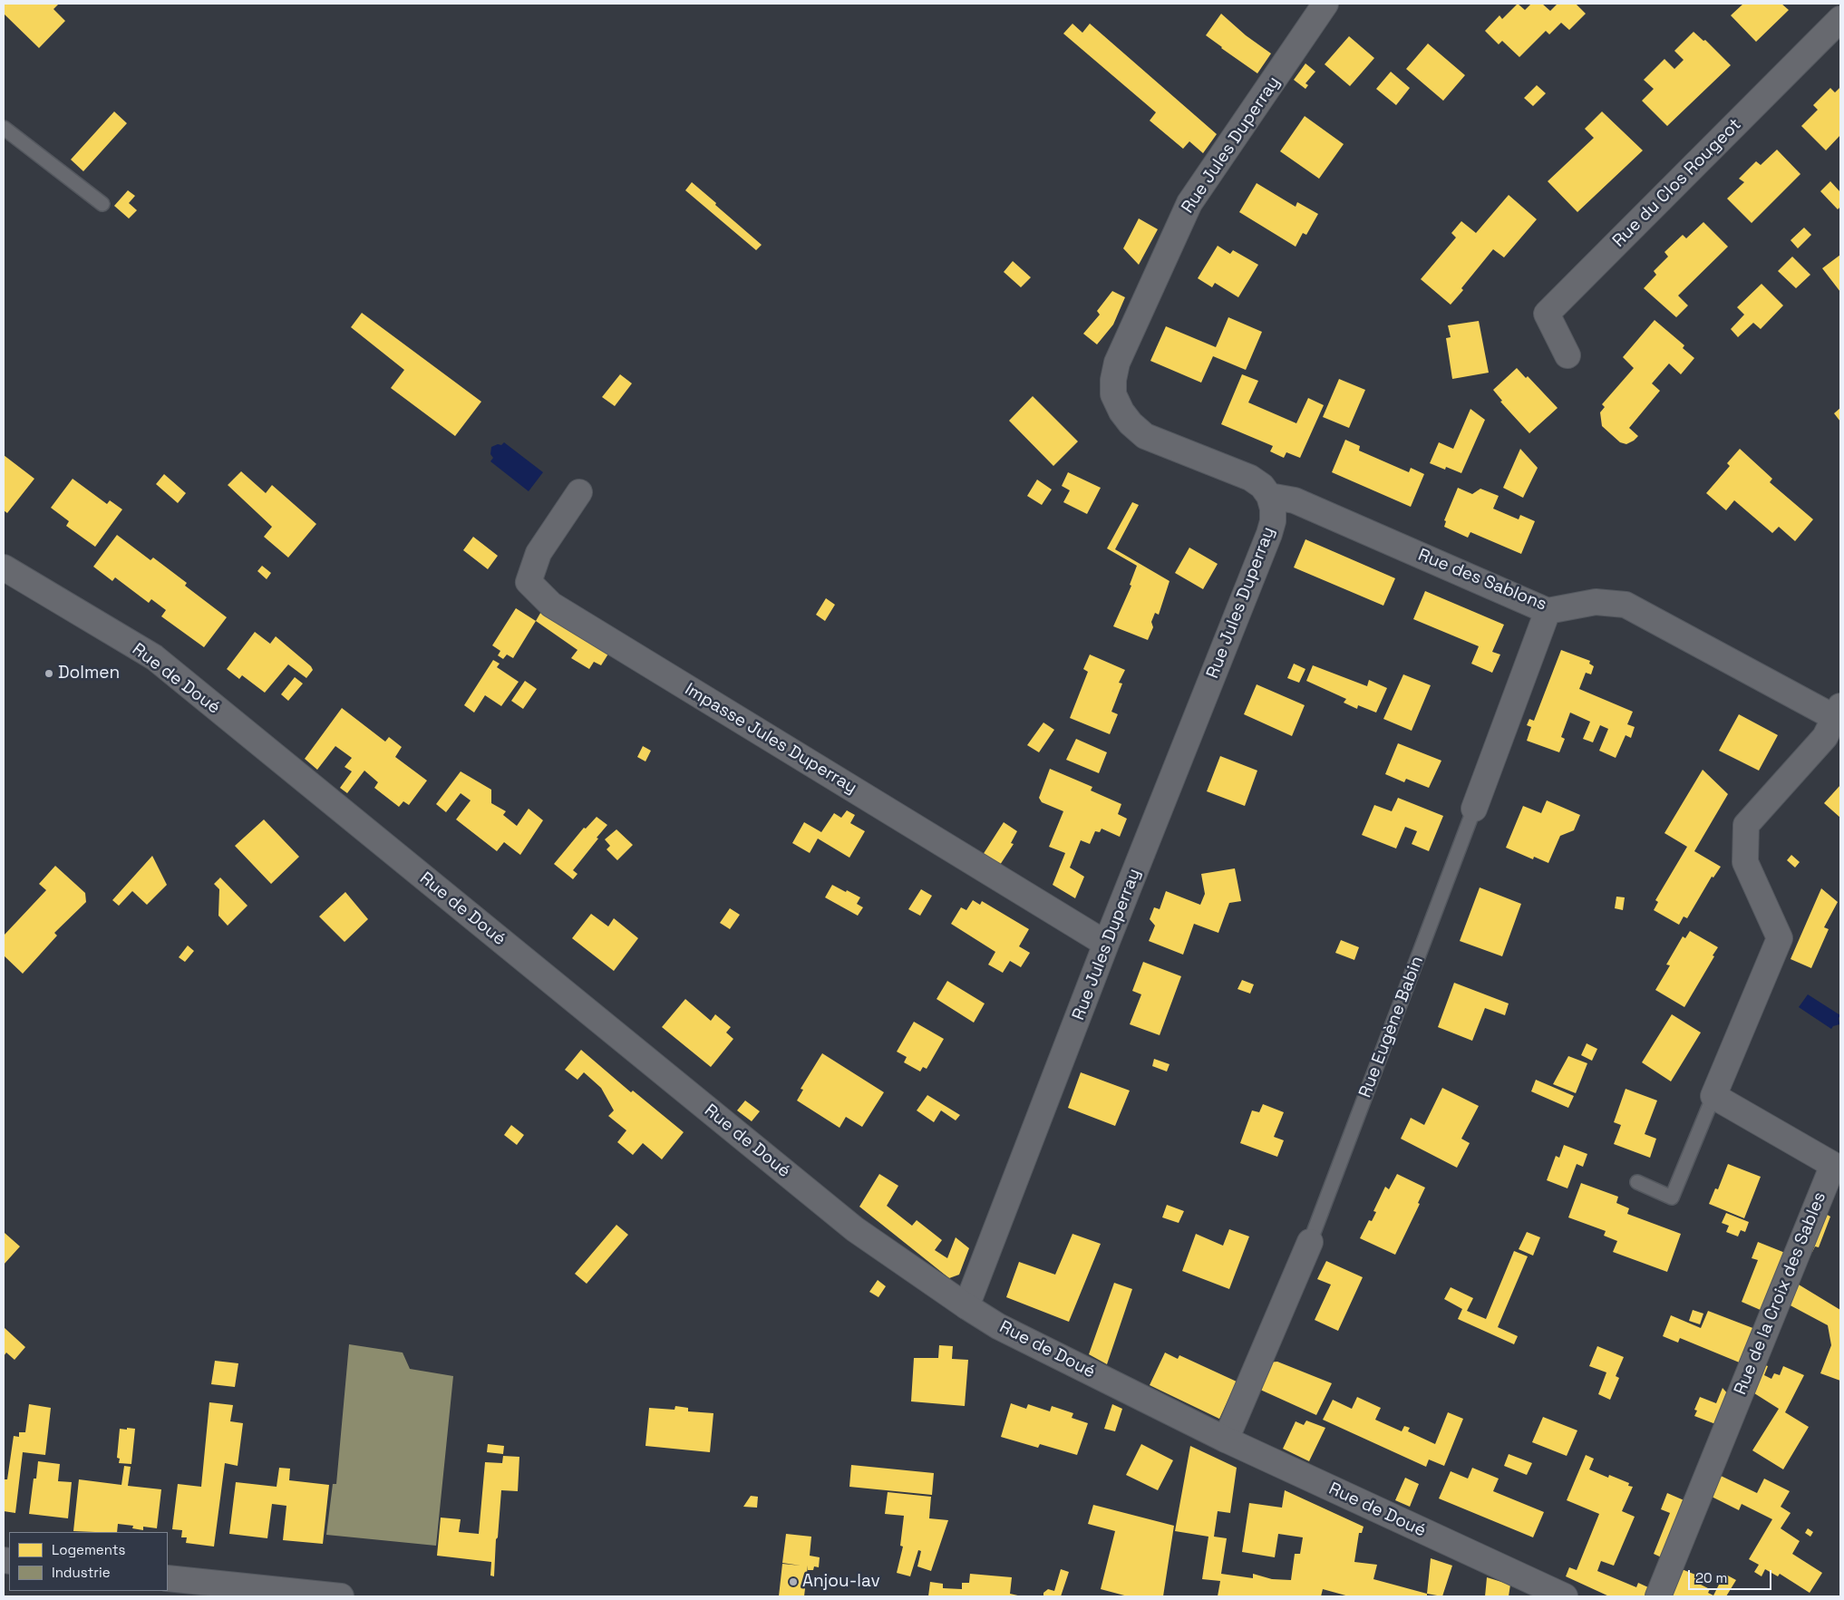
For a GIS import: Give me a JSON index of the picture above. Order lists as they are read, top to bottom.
{
  "streets": {
    "street": [
      "Rue Jules Duperray",
      "Rue du Clos Rougeot",
      "Rue des Sablons",
      "Rue de Doué",
      "Impasse Jules Duperray",
      "Rue Eugène Babin",
      "Rue de la Croix des Sables"
    ]
  },
  "crossings": [
    ["Rue Jules Duperray", "Rue des Sablons"],
    ["Rue Jules Duperray", "Rue de Doué"],
    ["Rue Jules Duperray", "Impasse Jules Duperray"],
    ["Rue des Sablons", "Rue Eugène Babin"],
    ["Rue de Doué", "Rue Eugène Babin"]
  ],
  "places": ["Dolmen", "Anjou-lav"],
  "legend": ["Logements", "Industrie"],
  "scale_bar": "20 m"
}
